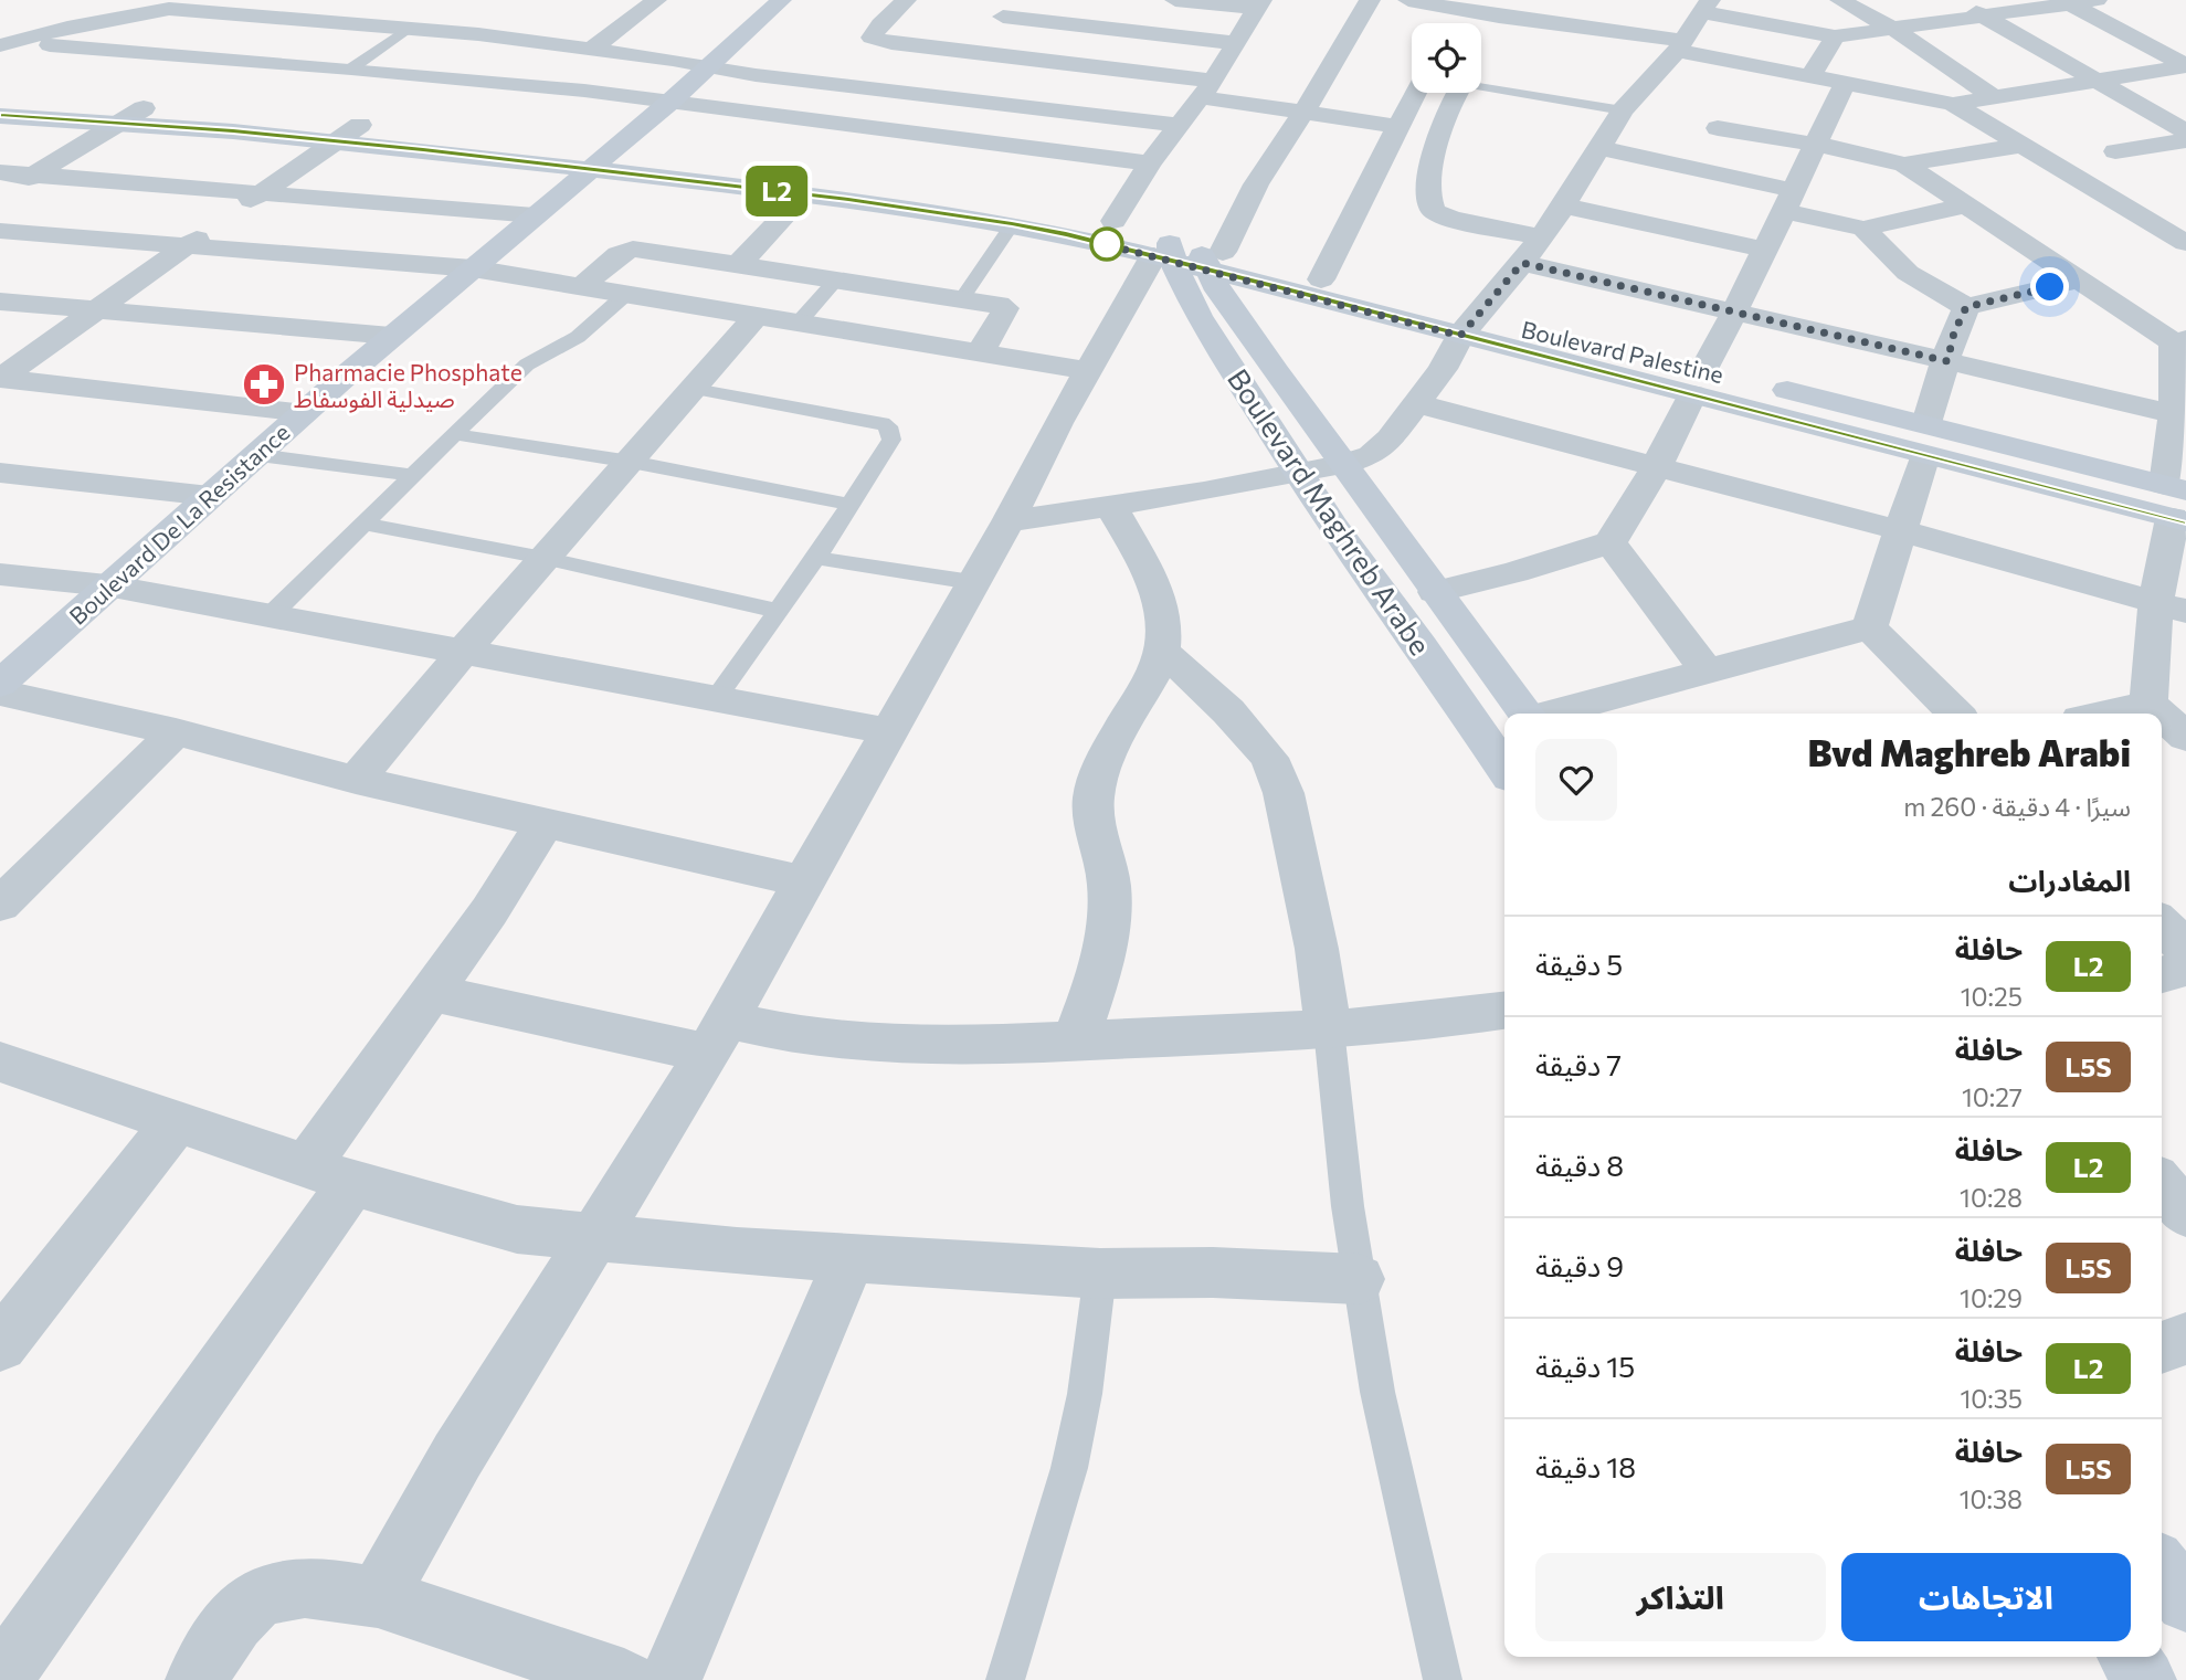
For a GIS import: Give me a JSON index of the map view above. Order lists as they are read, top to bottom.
{
  "streets": {
    "street": ["Boulevard Palestine", "Boulevard Maghreb Arabe", "Boulevard De La Resistance"]
  },
  "crossings": [
    ["Boulevard Palestine", "Boulevard Maghreb Arabe"],
    ["Boulevard Palestine", "Boulevard De La Resistance"]
  ],
  "places": {
    "pharmacy": ["Pharmacie Phosphate صيدلية الفوسفاط"]
  },
  "lines": ["bus line L2"],
  "page": {
    "on_map": "L2",
    "heading": [
      ["Bvd Maghreb Arabi", "سيرًا · 4 دقيقة · 260 m"],
      "المغادرات"
    ],
    "list": [
      {
        "mark": "L2",
        "name": "حافلة",
        "note": "10:25",
        "value": "5 دقيقة"
      },
      {
        "mark": "L5S",
        "name": "حافلة",
        "note": "10:27",
        "value": "7 دقيقة"
      },
      {
        "mark": "L2",
        "name": "حافلة",
        "note": "10:28",
        "value": "8 دقيقة"
      },
      {
        "mark": "L5S",
        "name": "حافلة",
        "note": "10:29",
        "value": "9 دقيقة"
      },
      {
        "mark": "L2",
        "name": "حافلة",
        "note": "10:35",
        "value": "15 دقيقة"
      },
      {
        "mark": "L5S",
        "name": "حافلة",
        "note": "10:38",
        "value": "18 دقيقة"
      }
    ],
    "buttons": ["الاتجاهات", "التذاكر"]
  }
}
